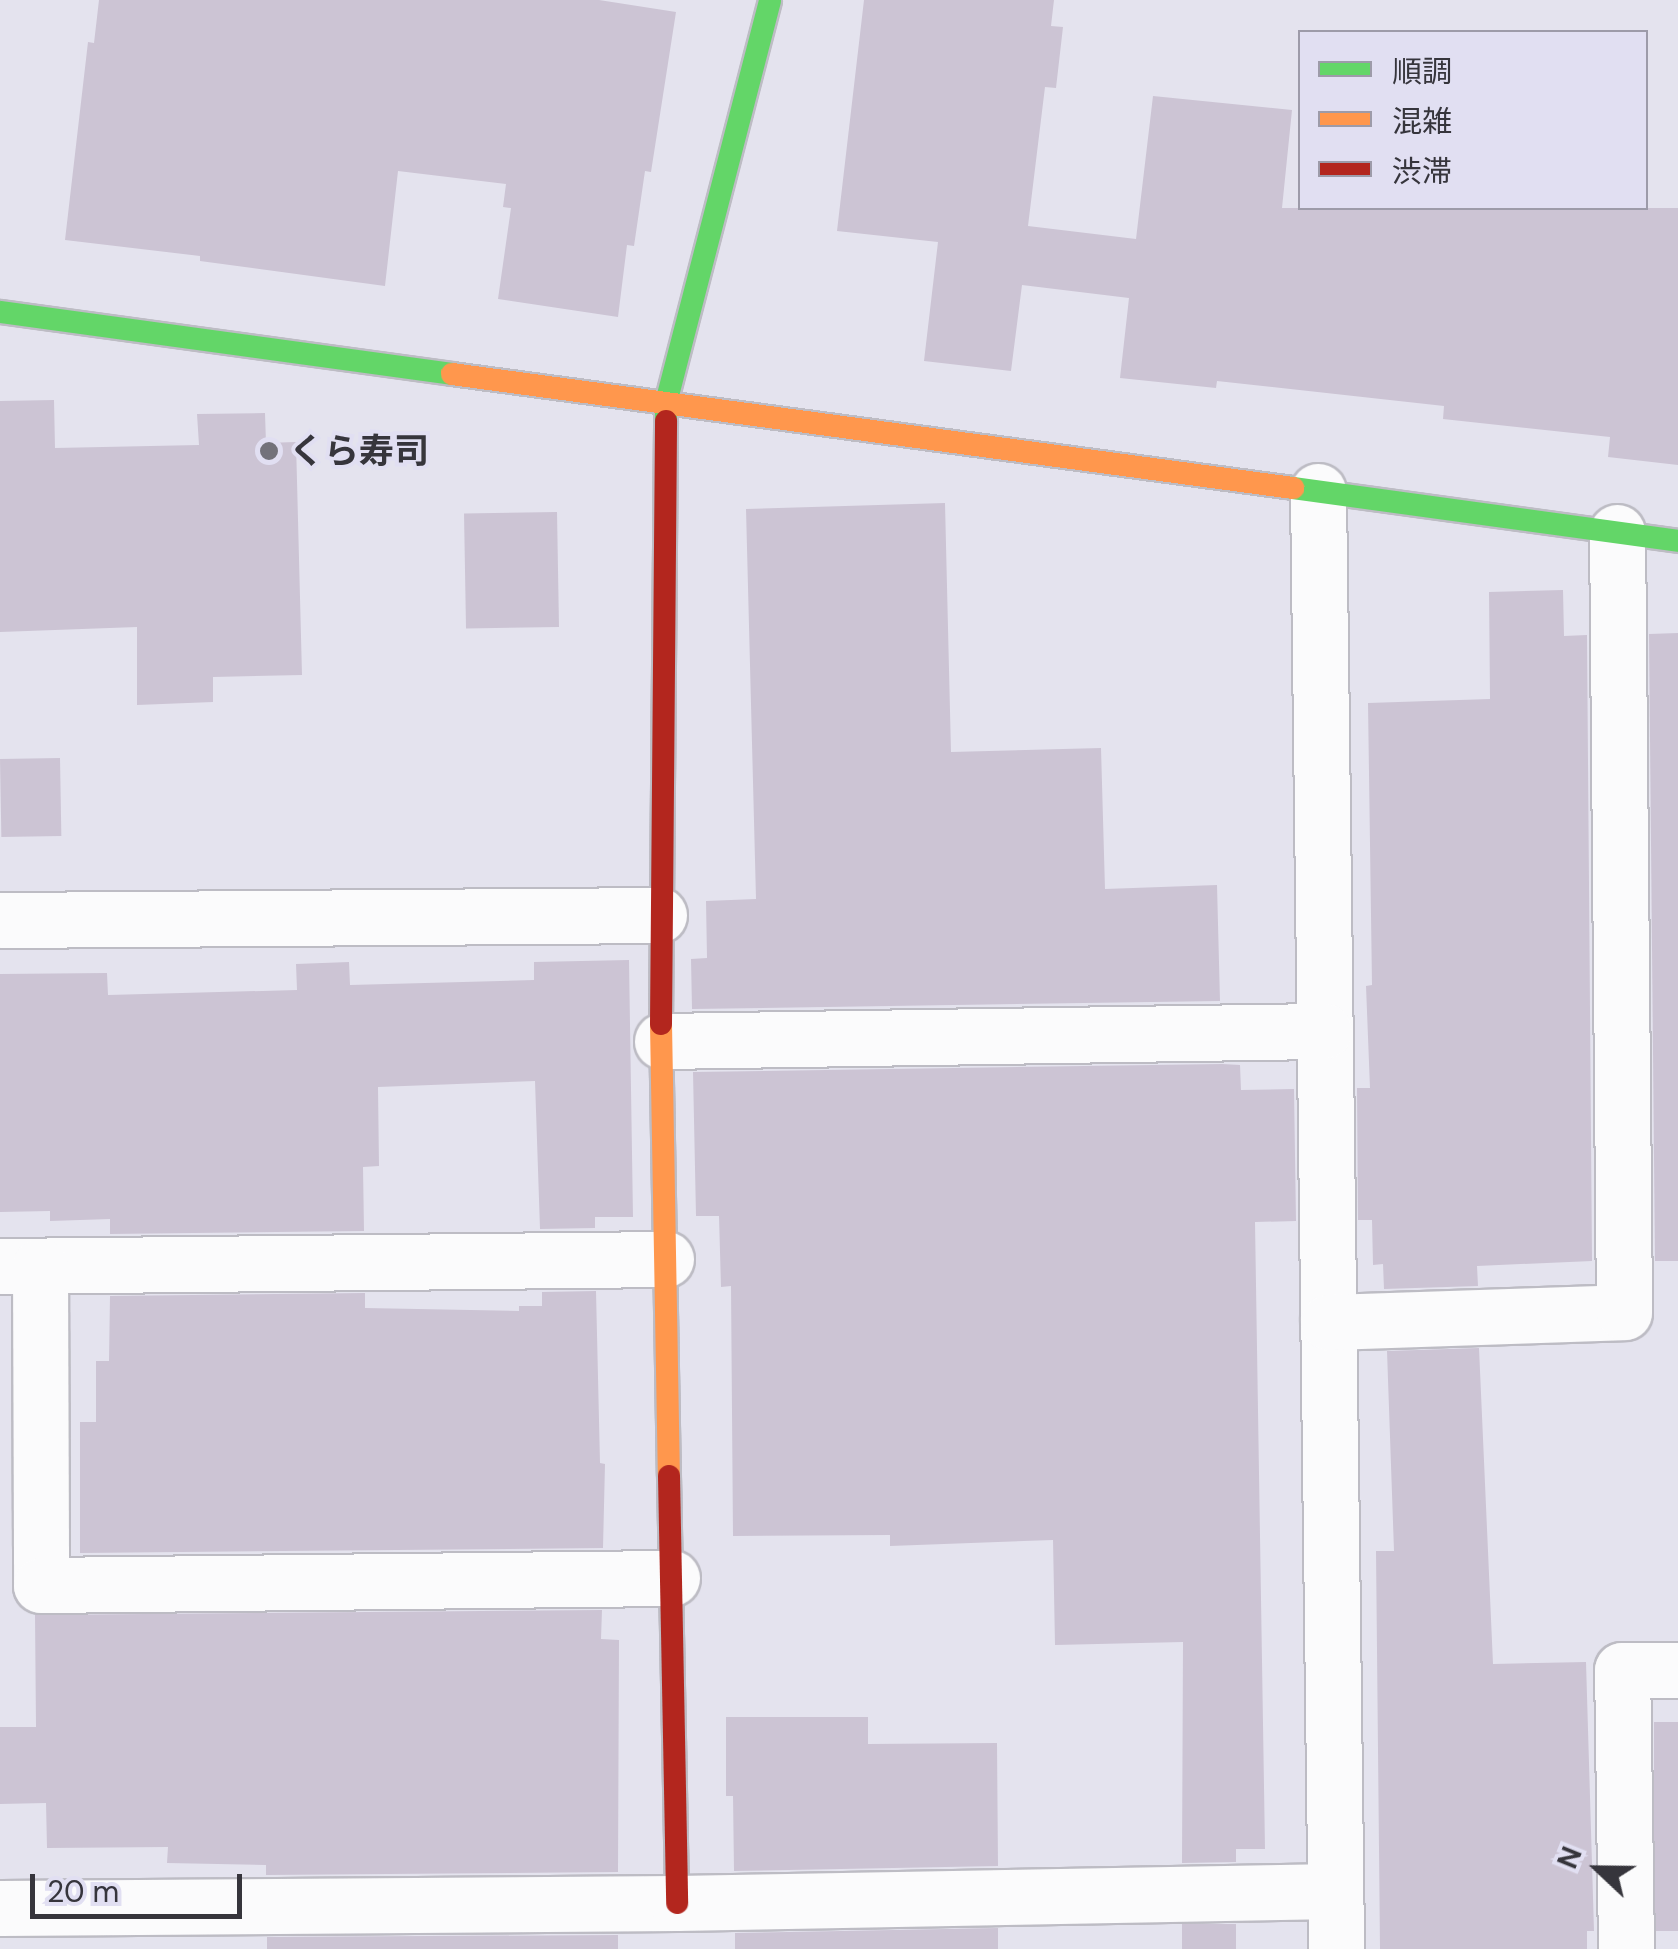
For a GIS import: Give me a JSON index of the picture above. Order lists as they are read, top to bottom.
{
  "places": ["くら寿司"],
  "legend": ["順調", "混雑", "渋滞"],
  "scale_bar": "20 m",
  "north": "left"
}
